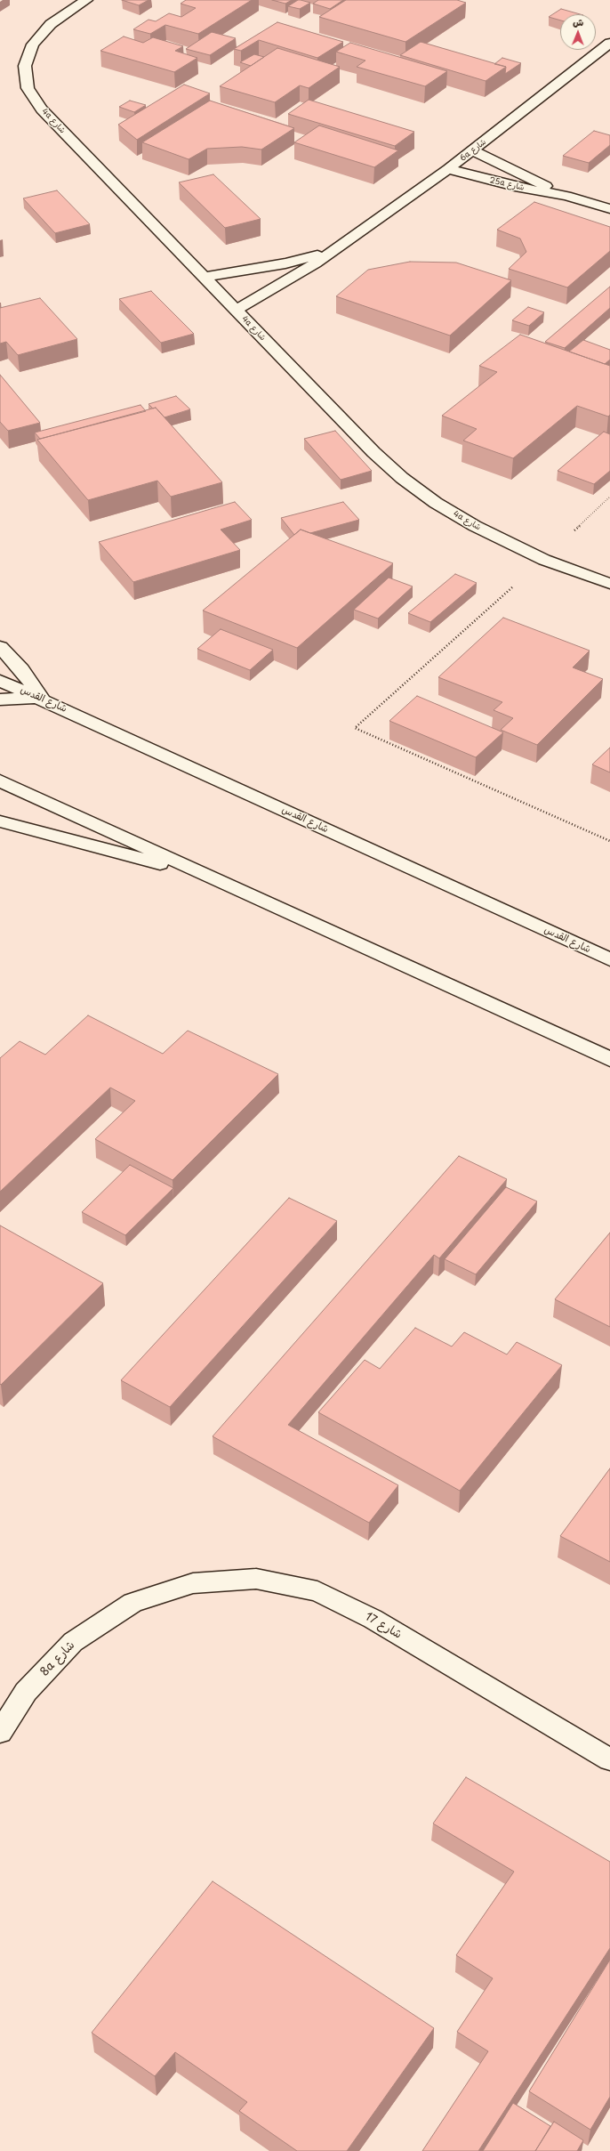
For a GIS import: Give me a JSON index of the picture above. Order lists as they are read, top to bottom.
{
  "streets": {
    "street": [
      "4a شارع",
      "6a شارع",
      "25a شارع",
      "شارع القدس",
      "شارع 17",
      "8a شارع"
    ]
  },
  "crossings": [
    ["4a شارع", "6a شارع"],
    ["6a شارع", "25a شارع"],
    ["شارع 17", "8a شارع"]
  ],
  "north": "top"
}
